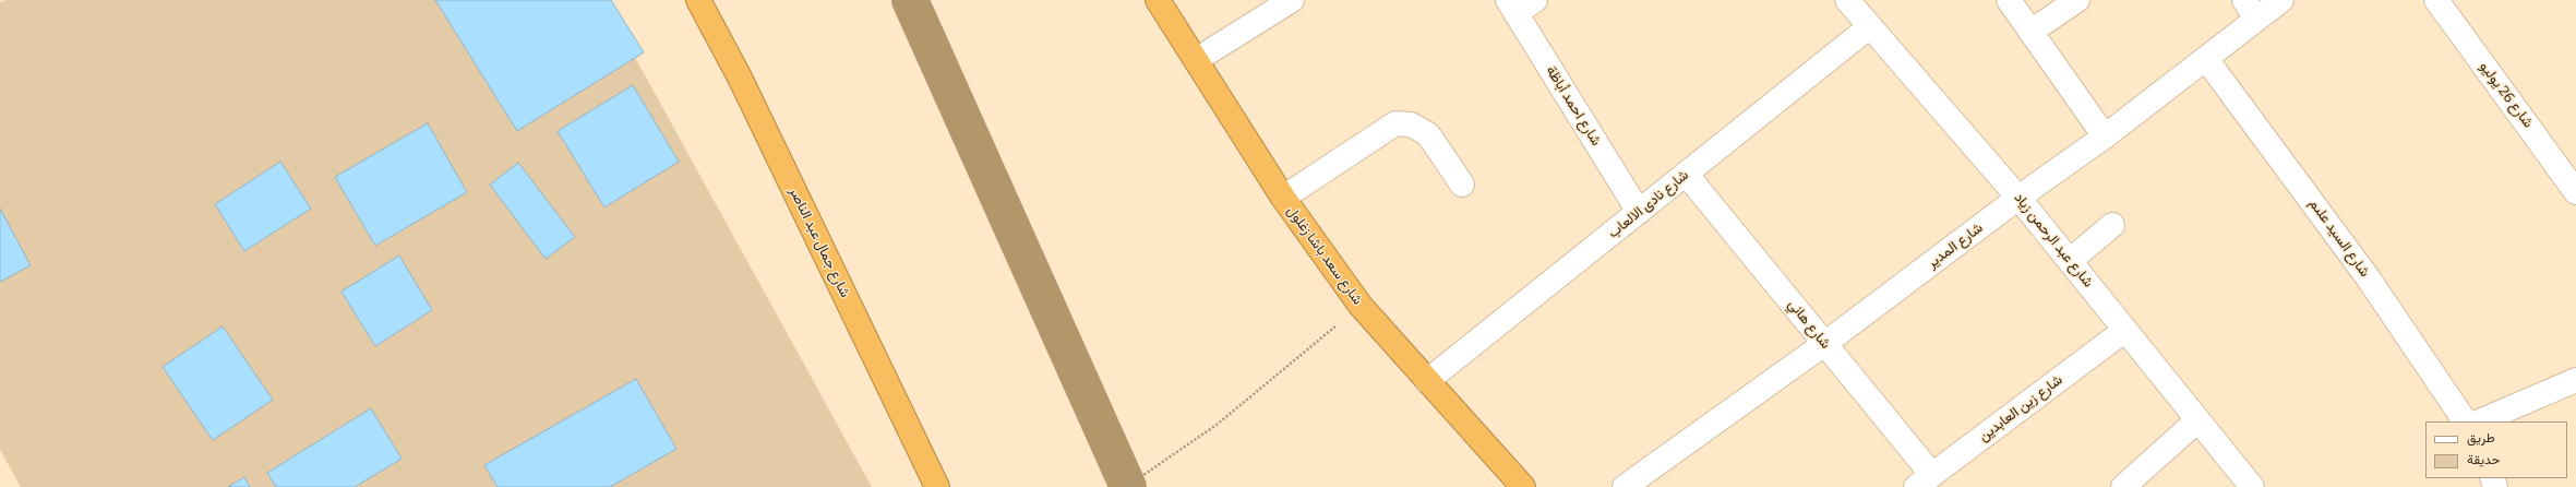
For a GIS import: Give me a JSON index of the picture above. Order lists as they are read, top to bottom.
{
  "streets": {
    "highway": ["شارع جمال عبد الناصر", "شارع سعد باشا زغلول"],
    "street": [
      "شارع 26 يوليو",
      "شارع احمد أباظة",
      "شارع نادى الالعاب",
      "شارع السيد علىم",
      "شارع عبد الرحمن زياد",
      "شارع المدير",
      "شارع هاني",
      "شارع زين العابدين"
    ]
  },
  "crossings": [
    ["شارع احمد أباظة", "شارع نادى الالعاب"],
    ["شارع نادى الالعاب", "شارع عبد الرحمن زياد"],
    ["شارع نادى الالعاب", "شارع سعد باشا زغلول"],
    ["شارع نادى الالعاب", "شارع هاني"],
    ["شارع السيد علىم", "شارع المدير"],
    ["شارع عبد الرحمن زياد", "شارع المدير"],
    ["شارع عبد الرحمن زياد", "شارع زين العابدين"],
    ["شارع المدير", "شارع هاني"],
    ["شارع هاني", "شارع زين العابدين"]
  ],
  "legend": ["طريق", "حديقة"]
}
